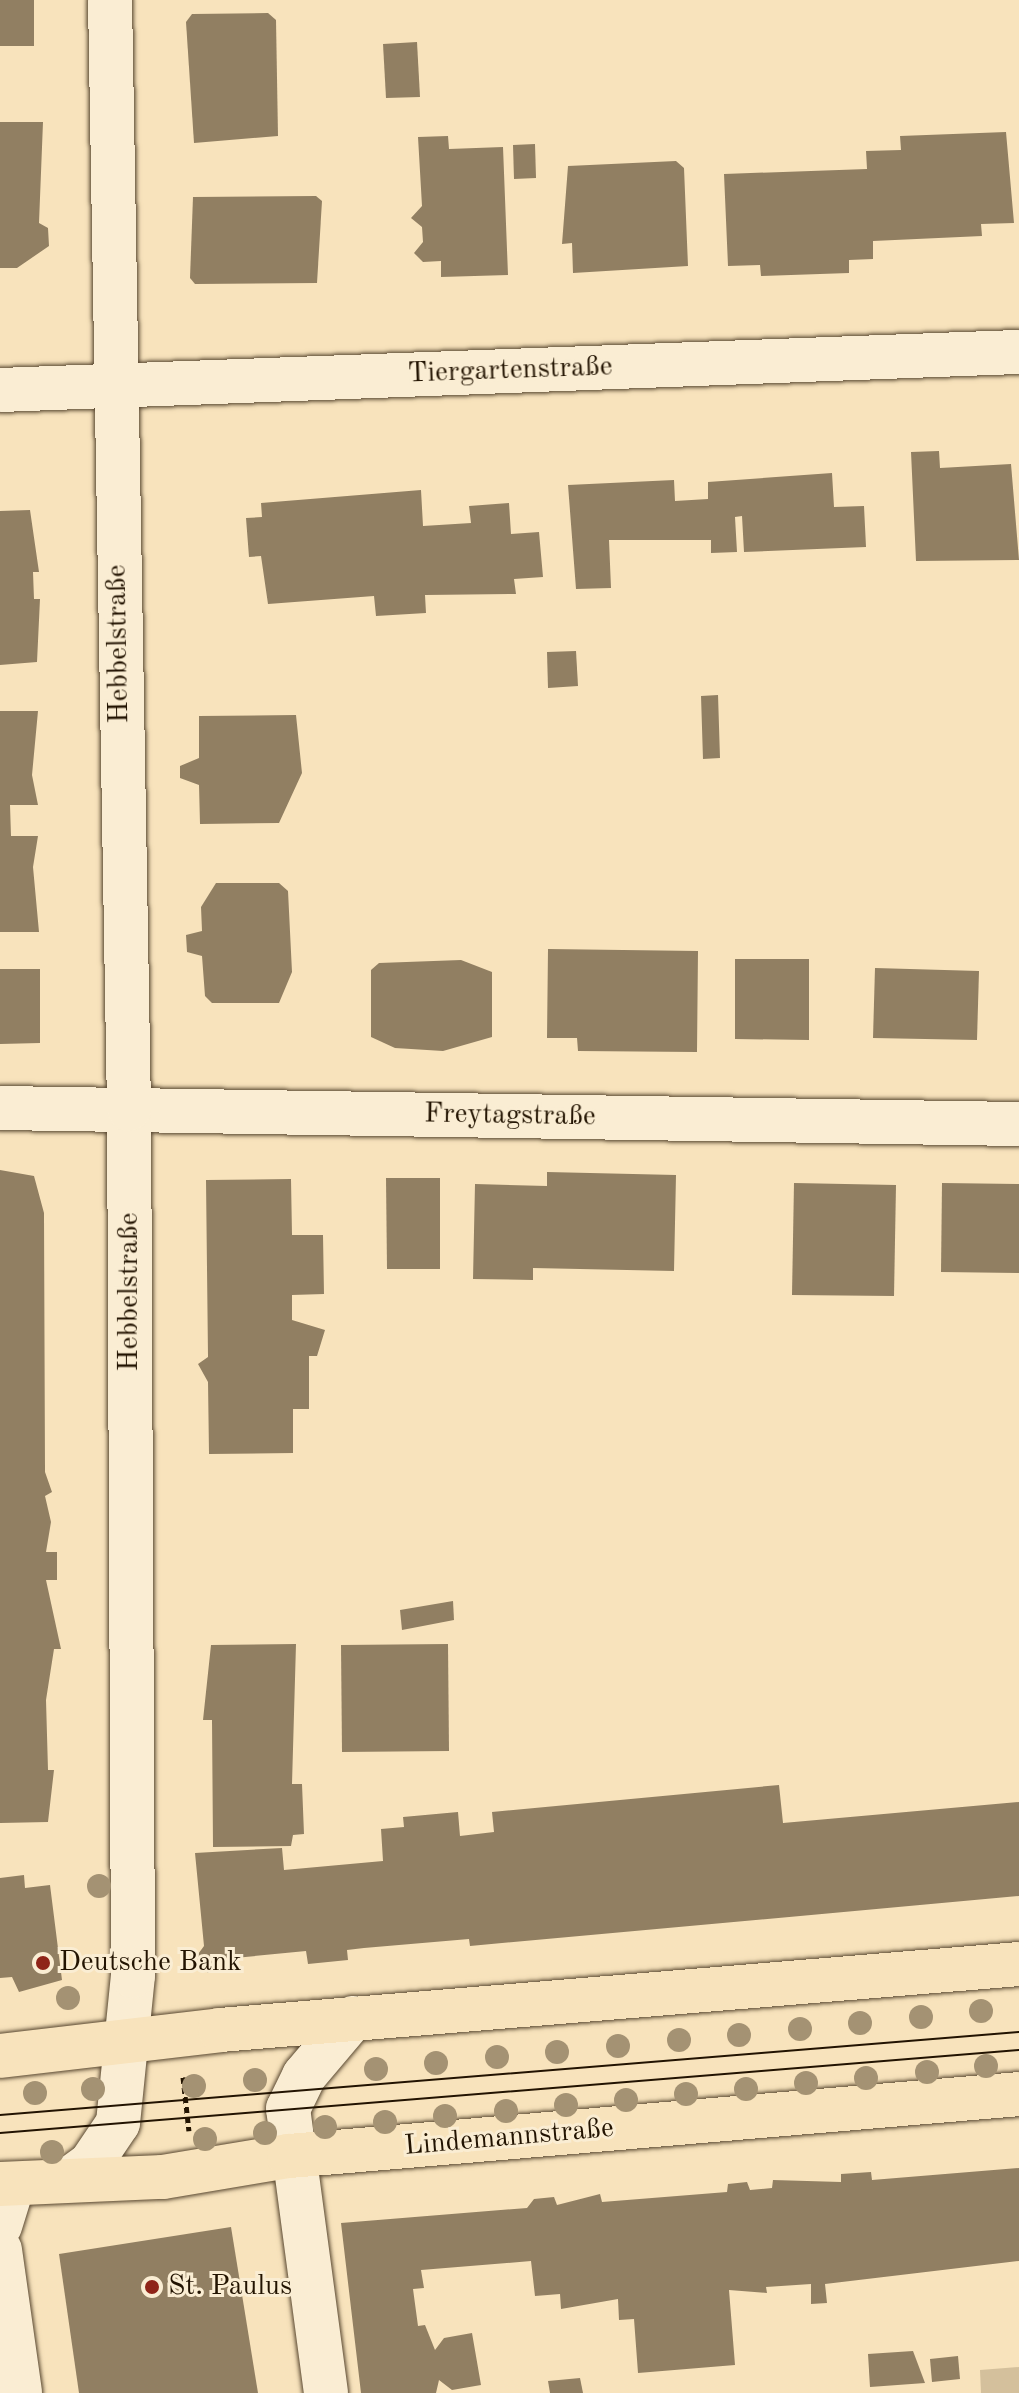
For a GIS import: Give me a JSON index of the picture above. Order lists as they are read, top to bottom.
{
  "streets": {
    "main road": ["Lindemannstraße"],
    "street": ["Tiergartenstraße", "Hebbelstraße", "Freytagstraße"]
  },
  "crossings": [
    ["Tiergartenstraße", "Hebbelstraße"],
    ["Hebbelstraße", "Freytagstraße"],
    ["Hebbelstraße", "Lindemannstraße"]
  ],
  "places": ["Deutsche Bank", "St. Paulus"]
}
